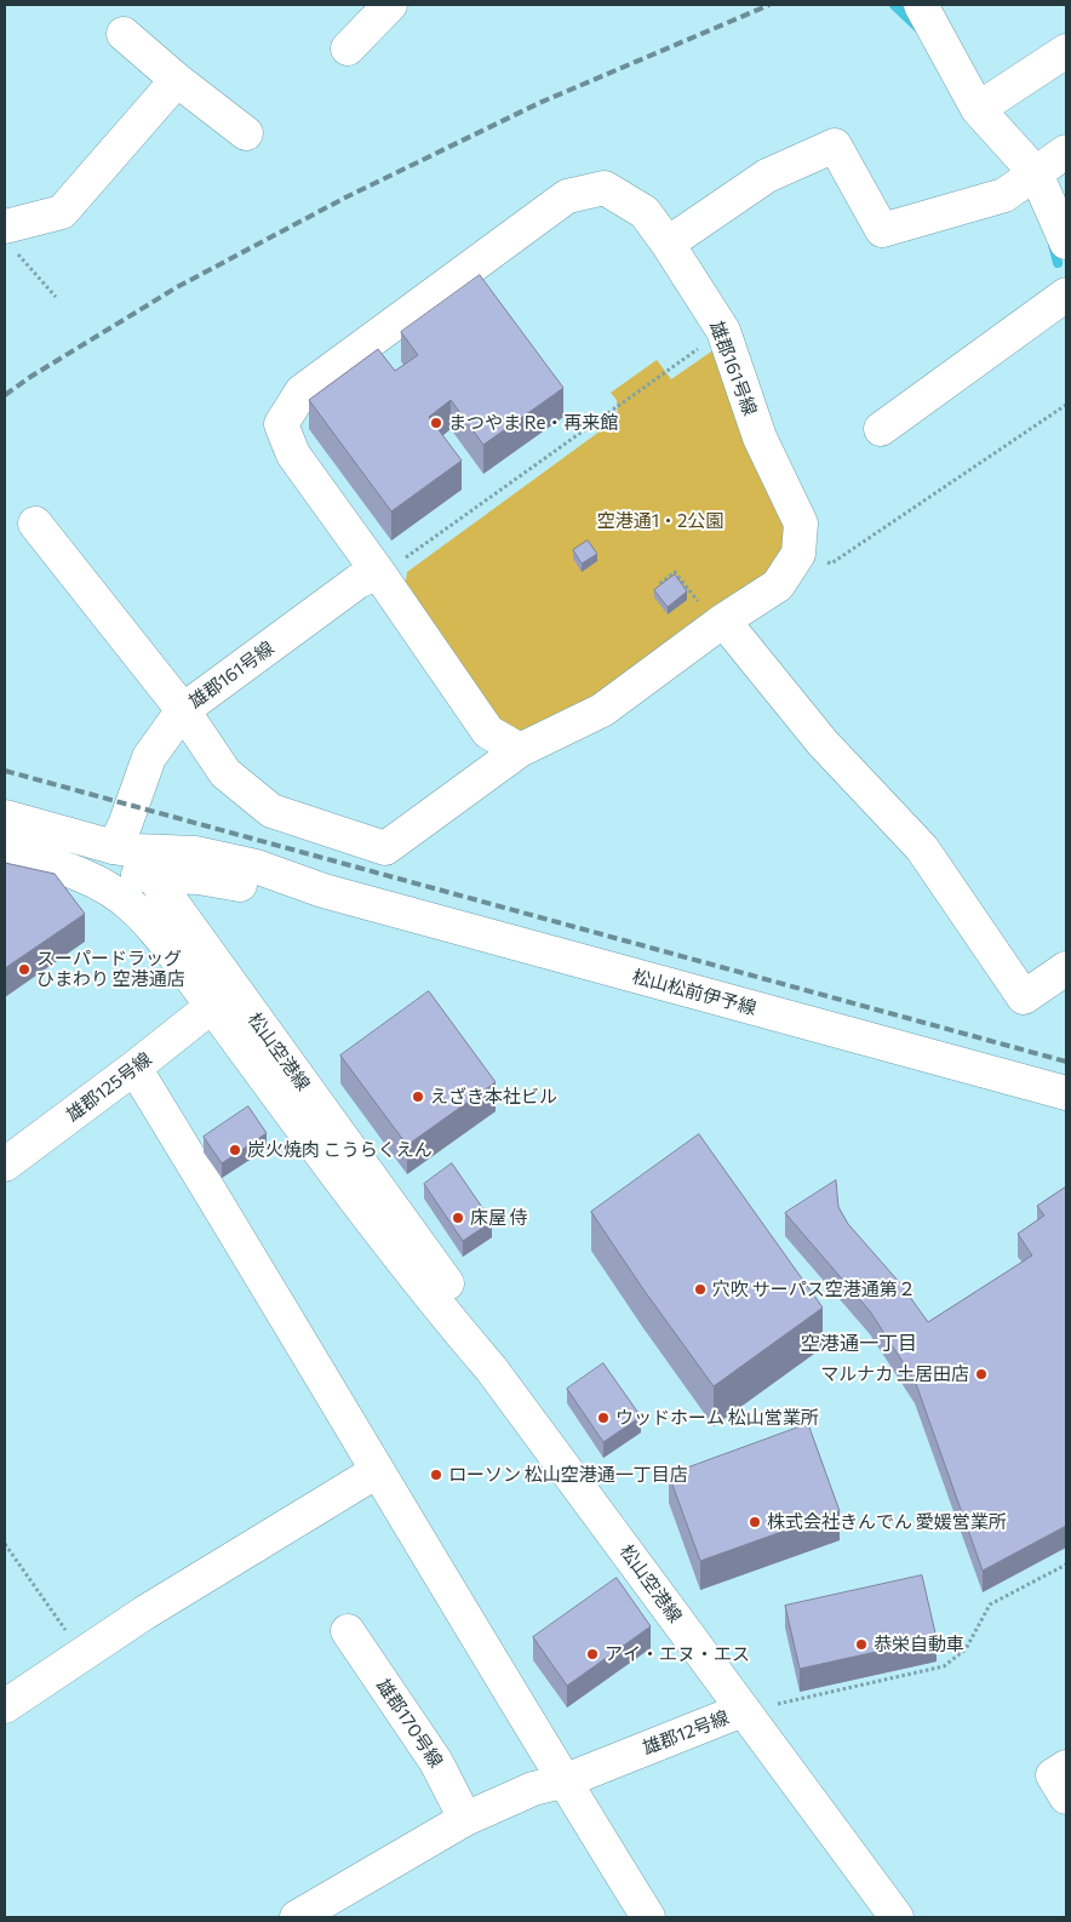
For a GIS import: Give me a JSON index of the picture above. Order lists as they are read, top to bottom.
{
  "streets": {
    "street": [
      "雄郡161号線",
      "松山松前伊予線",
      "松山空港線",
      "雄郡125号線",
      "雄郡170号線",
      "雄郡12号線"
    ]
  },
  "crossings": [
    ["雄郡161号線", "松山松前伊予線"],
    ["雄郡161号線", "松山空港線"],
    ["松山松前伊予線", "松山空港線"],
    ["松山空港線", "雄郡125号線"],
    ["松山空港線", "雄郡12号線"],
    ["雄郡170号線", "雄郡12号線"]
  ],
  "districts": ["空港通一丁目"],
  "parks": ["空港通1・2公園"],
  "places": [
    "まつやま Re・再来館",
    "スーパードラッグ ひまわり 空港通店",
    "えざき本社ビル",
    "炭火焼肉 こうらくえん",
    "床屋 侍",
    "穴吹 サーパス空港通第２",
    "マルナカ 土居田店",
    "ウッドホーム 松山営業所",
    "ローソン 松山空港通一丁目店",
    "株式会社きんでん 愛媛営業所",
    "恭栄自動車",
    "アイ・エヌ・エス"
  ]
}
